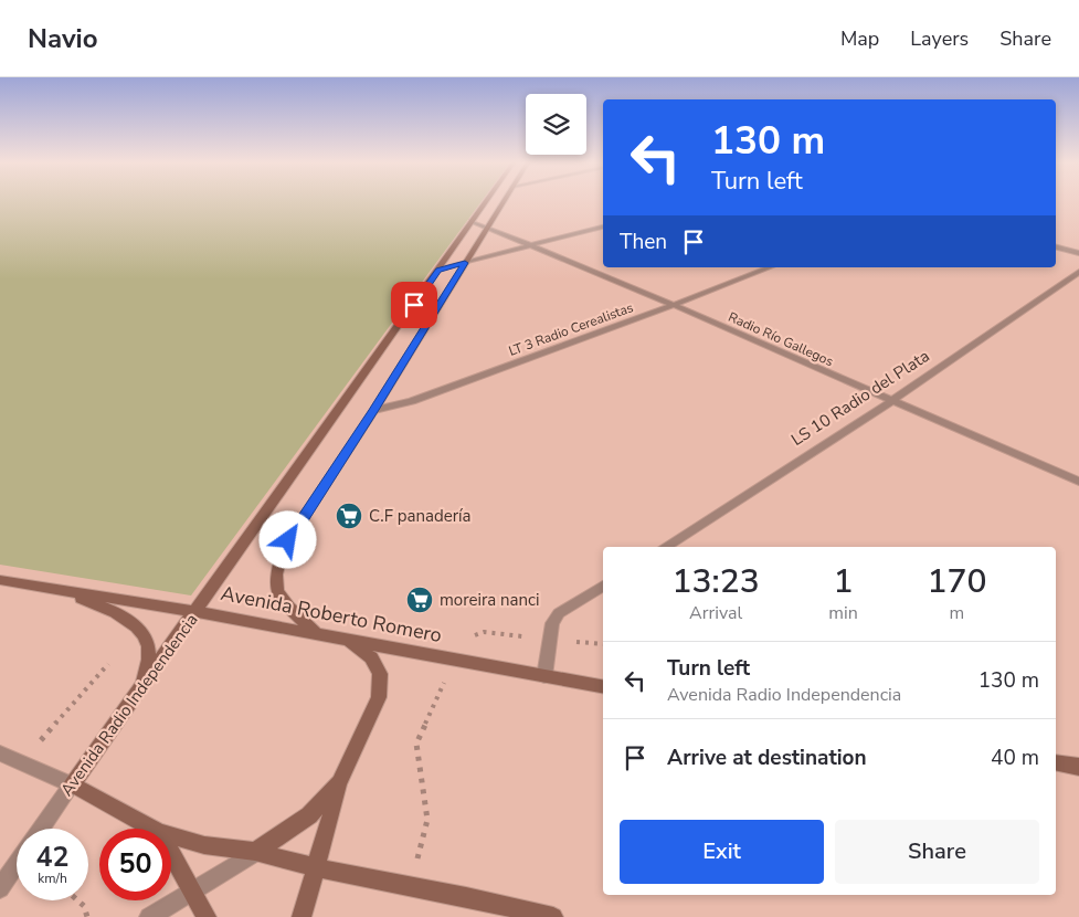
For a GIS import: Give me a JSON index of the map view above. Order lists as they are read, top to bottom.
{
  "streets": {
    "main road": ["Avenida Roberto Romero", "Avenida Radio Independencia"],
    "street": ["LT 3 Radio Cerealistas", "Radio Río Gallegos", "LS 10 Radio del Plata"]
  },
  "crossings": [
    ["LT 3 Radio Cerealistas", "Radio Río Gallegos"],
    ["Radio Río Gallegos", "LS 10 Radio del Plata"],
    ["Radio Río Gallegos", "Avenida Radio Independencia"],
    ["Avenida Roberto Romero", "Avenida Radio Independencia"]
  ],
  "places": {
    "supermarket": ["C.F panadería", "moreira nanci"]
  },
  "page": {
    "header": "Navio",
    "nav": ["Map", "Layers", "Share"],
    "turn": ["130 m", "Turn left"],
    "then": "Then",
    "eta": [
      "13:23",
      "Arrival",
      "1",
      "min",
      "170",
      "m"
    ],
    "list": [
      {
        "name": "Turn left",
        "note": "Avenida Radio Independencia",
        "value": "130 m"
      },
      {
        "name": "Arrive at destination",
        "value": "40 m"
      }
    ],
    "buttons": ["Exit", "Share"],
    "speed": "42 km/h",
    "limit": "50"
  }
}
